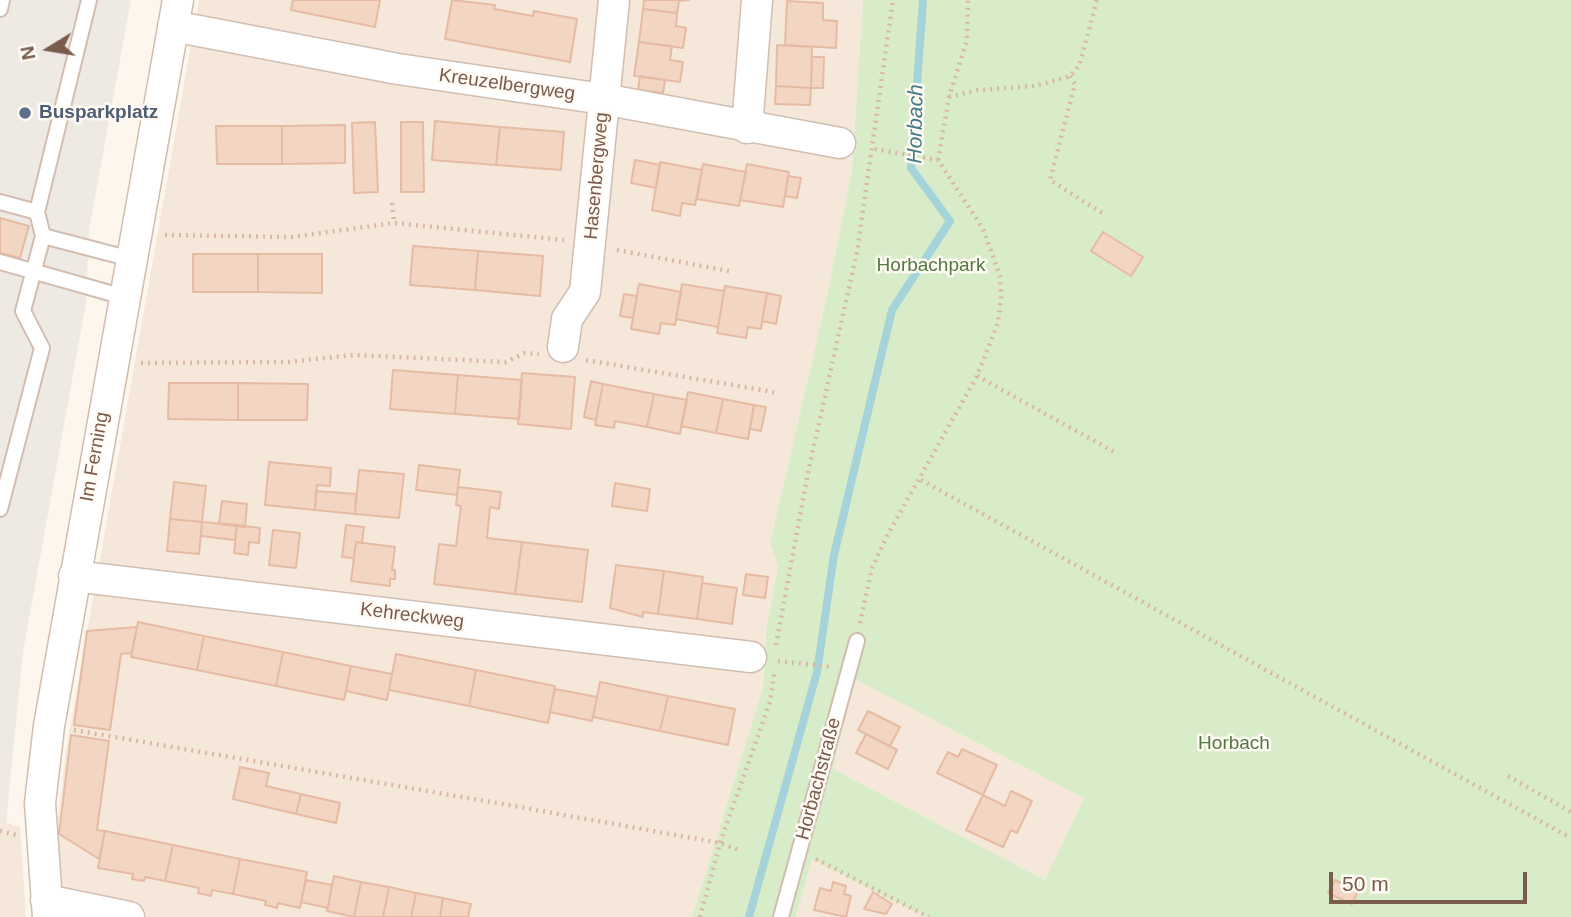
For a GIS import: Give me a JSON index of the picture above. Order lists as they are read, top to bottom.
{
  "streets": {
    "street": [
      "Kreuzelbergweg",
      "Hasenbergweg",
      "Im Ferning",
      "Kehreckweg"
    ],
    "lane": ["Horbachstraße"]
  },
  "crossings": [
    ["Kreuzelbergweg", "Hasenbergweg"],
    ["Kreuzelbergweg", "Im Ferning"],
    ["Im Ferning", "Kehreckweg"]
  ],
  "water": ["Horbach"],
  "parks": ["Horbachpark", "Horbach"],
  "places": ["Busparkplatz"],
  "scale_bar": "50 m",
  "north": "left"
}
